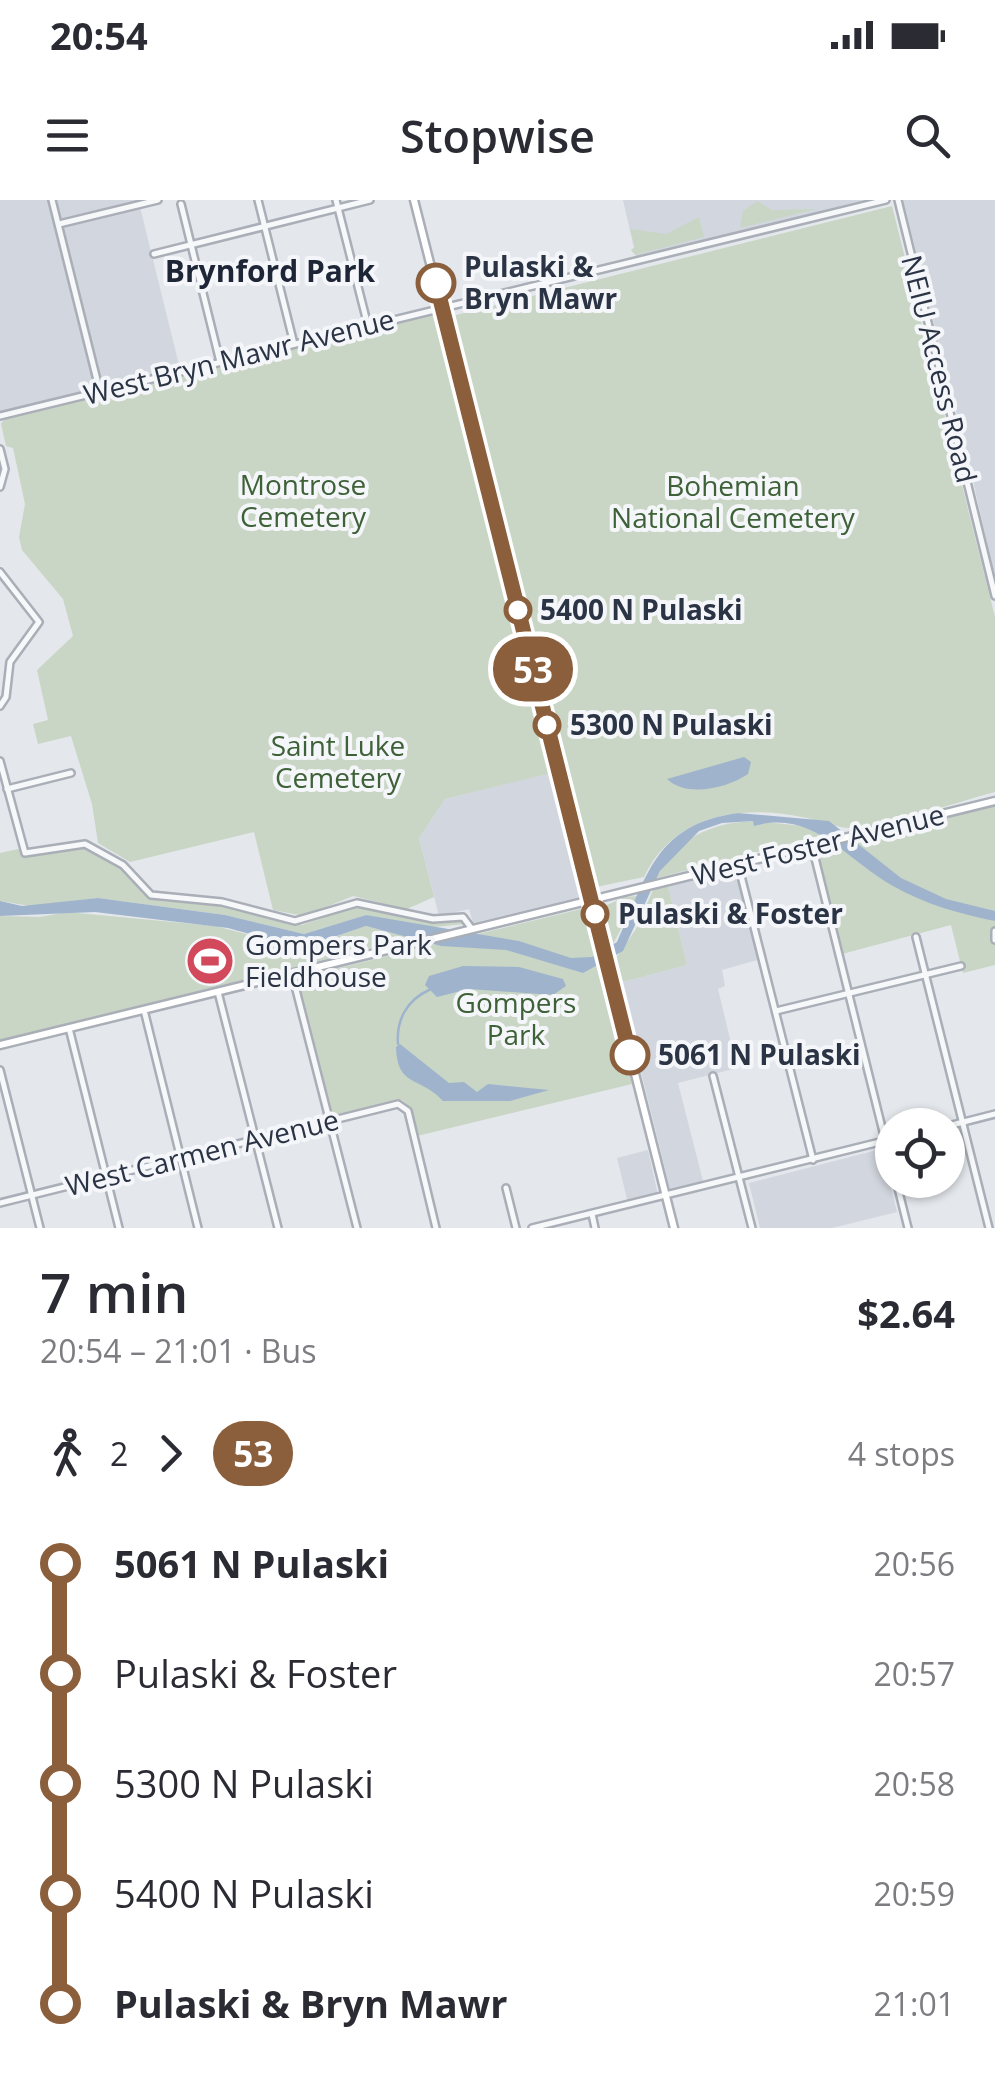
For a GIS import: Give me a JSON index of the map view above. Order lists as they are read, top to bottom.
{
  "streets": {
    "main road": ["West Foster Avenue"],
    "street": ["West Bryn Mawr Avenue", "NEIU Access Road", "West Carmen Avenue"]
  },
  "districts": ["Brynford Park"],
  "parks": [
    "Montrose Cemetery",
    "Bohemian National Cemetery",
    "Saint Luke Cemetery",
    "Gompers Park"
  ],
  "places": {
    "other": [
      "Pulaski & Bryn Mawr",
      "5400 N Pulaski",
      "5300 N Pulaski",
      "Pulaski & Foster",
      "5061 N Pulaski"
    ],
    "sports": ["Gompers Park Fieldhouse"]
  },
  "lines": ["bus line 53"],
  "page": {
    "status": "20:54",
    "header": "Stopwise",
    "on_map": "53",
    "heading": ["7 min", "20:54 – 21:01 · Bus", "$2.64"],
    "legs": ["2", "53", "4 stops"],
    "list": [
      {
        "name": "5061 N Pulaski",
        "value": "20:56"
      },
      {
        "name": "Pulaski & Foster",
        "value": "20:57"
      },
      {
        "name": "5300 N Pulaski",
        "value": "20:58"
      },
      {
        "name": "5400 N Pulaski",
        "value": "20:59"
      },
      {
        "name": "Pulaski & Bryn Mawr",
        "value": "21:01"
      }
    ]
  }
}
